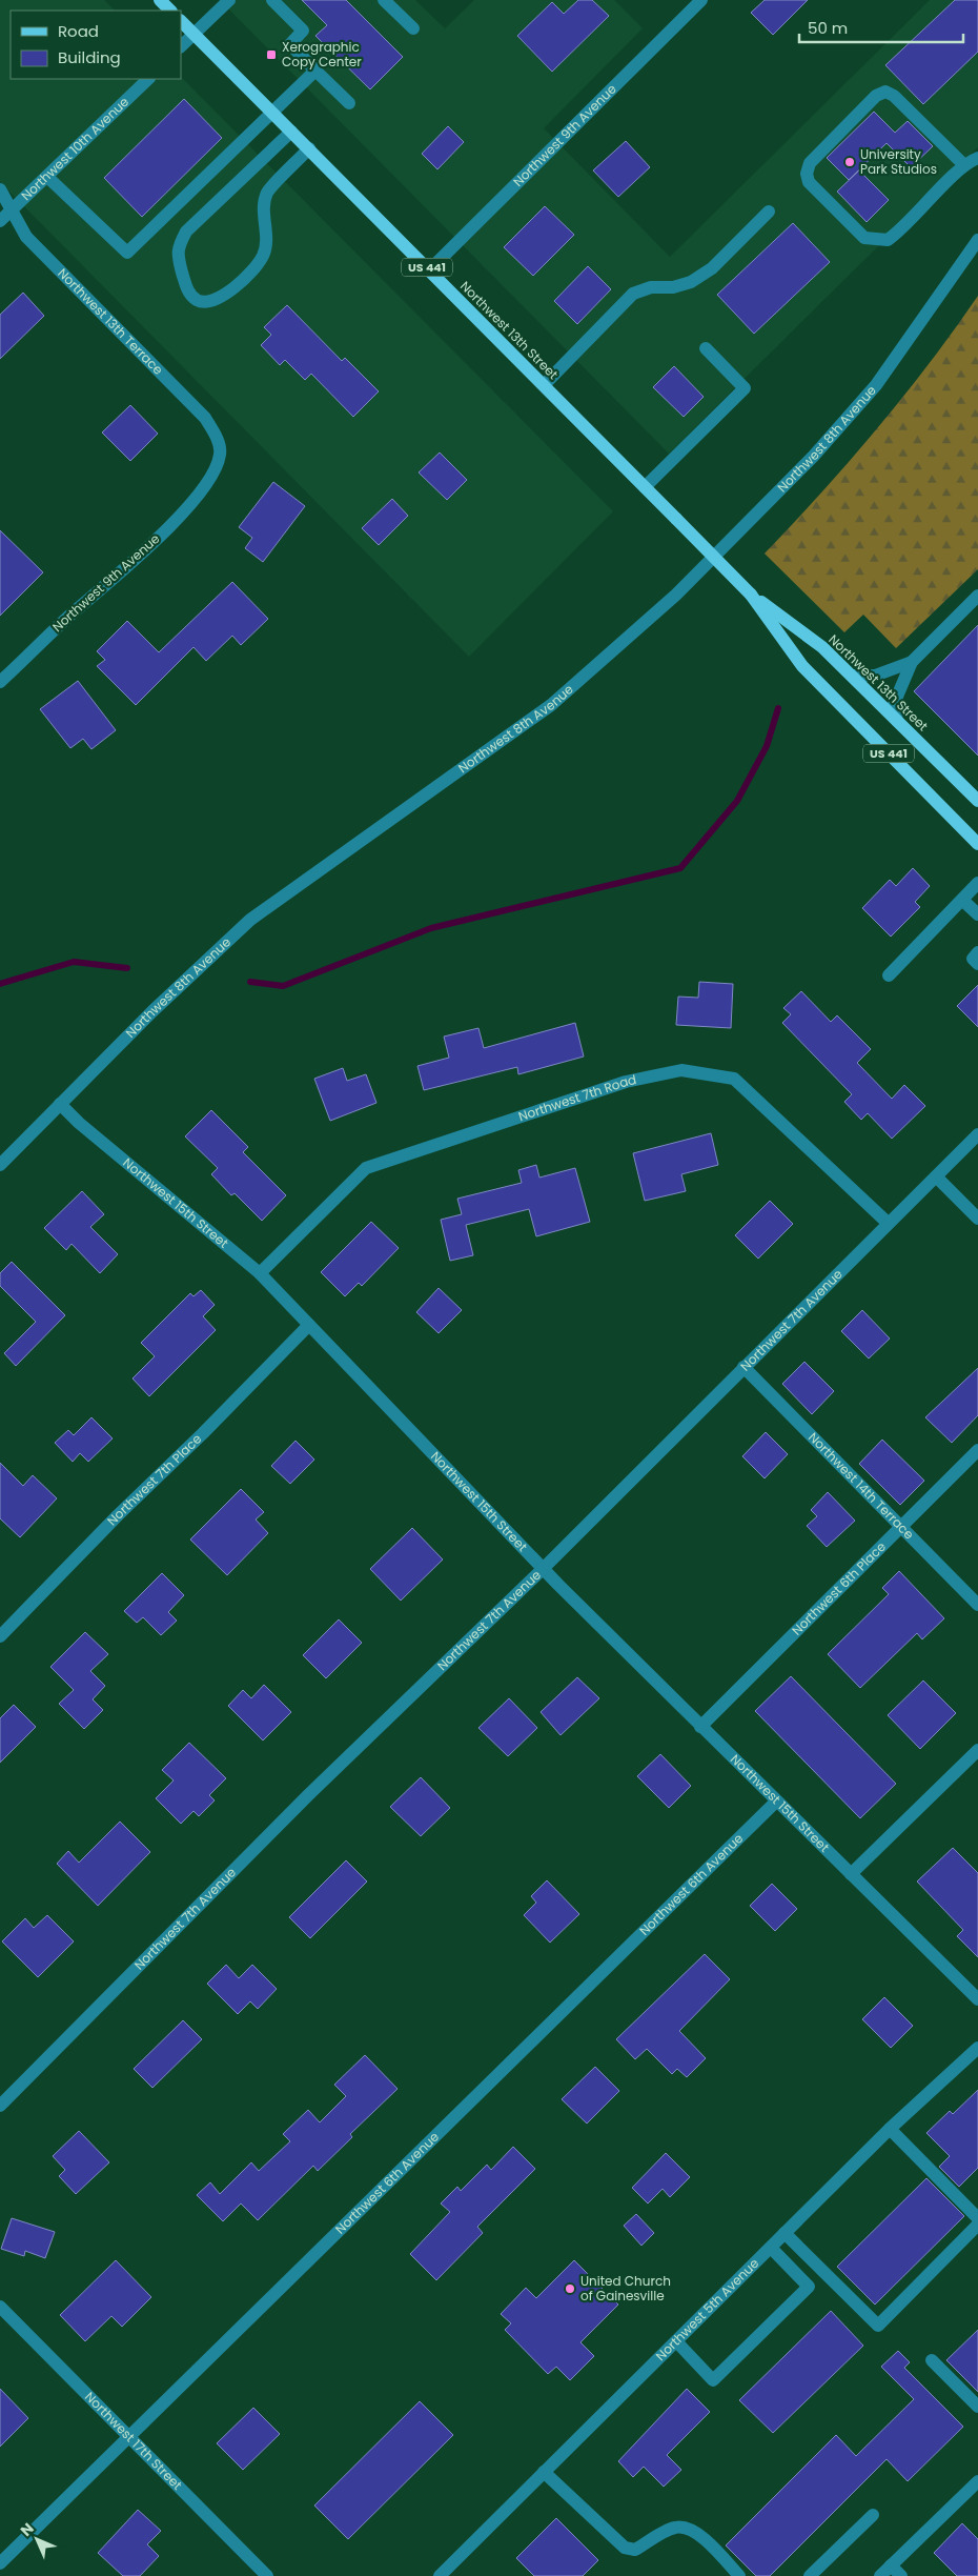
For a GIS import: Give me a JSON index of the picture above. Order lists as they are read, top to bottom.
{
  "streets": {
    "main road": ["US 441", "Northwest 13th Street"],
    "street": [
      "Northwest 9th Avenue",
      "Northwest 10th Avenue",
      "Northwest 13th Terrace",
      "Northwest 8th Avenue",
      "Northwest 7th Road",
      "Northwest 15th Street",
      "Northwest 7th Avenue",
      "Northwest 7th Place",
      "Northwest 14th Terrace",
      "Northwest 6th Place",
      "Northwest 6th Avenue",
      "Northwest 5th Avenue",
      "Northwest 17th Street"
    ]
  },
  "crossings": [
    ["Northwest 9th Avenue", "Northwest 13th Terrace"],
    ["Northwest 9th Avenue", "Northwest 13th Street"],
    ["Northwest 10th Avenue", "Northwest 13th Terrace"],
    ["Northwest 8th Avenue", "Northwest 15th Street"],
    ["Northwest 7th Road", "Northwest 15th Street"],
    ["Northwest 7th Road", "Northwest 7th Avenue"],
    ["Northwest 15th Street", "Northwest 7th Avenue"],
    ["Northwest 15th Street", "Northwest 7th Place"],
    ["Northwest 15th Street", "Northwest 6th Place"],
    ["Northwest 15th Street", "Northwest 6th Avenue"],
    ["Northwest 7th Avenue", "Northwest 14th Terrace"],
    ["Northwest 14th Terrace", "Northwest 6th Place"],
    ["Northwest 6th Avenue", "Northwest 17th Street"]
  ],
  "places": {
    "transit": ["Xerographic Copy Center"],
    "other": ["University Park Studios", "United Church of Gainesville"]
  },
  "legend": ["Road", "Building"],
  "scale_bar": "50 m",
  "north": "top left"
}
